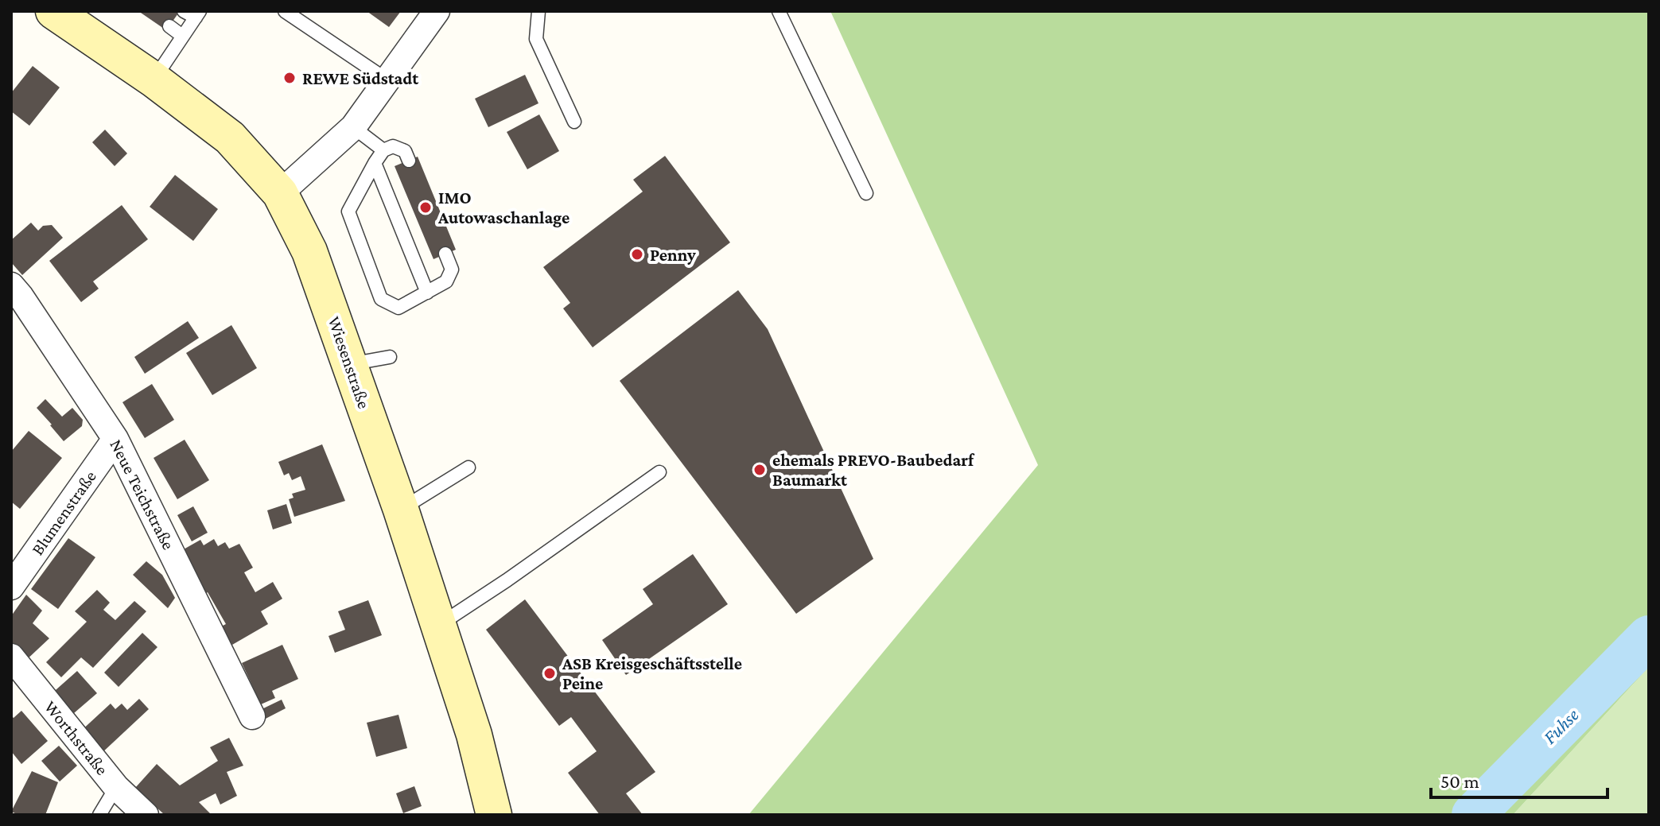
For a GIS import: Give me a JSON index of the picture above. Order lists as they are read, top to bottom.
{
  "streets": {
    "street": [
      "Wiesenstraße",
      "Neue Teichstraße",
      "Blumenstraße",
      "Worthstraße"
    ]
  },
  "crossings": [
    ["Neue Teichstraße", "Blumenstraße"]
  ],
  "water": ["Fuhse"],
  "places": [
    "REWE Südstadt",
    "IMO Autowaschanlage",
    "Penny",
    "ehemals PREVO-Baubedarf Baumarkt",
    "ASB Kreisgeschäftsstelle Peine"
  ],
  "scale_bar": "50 m"
}
